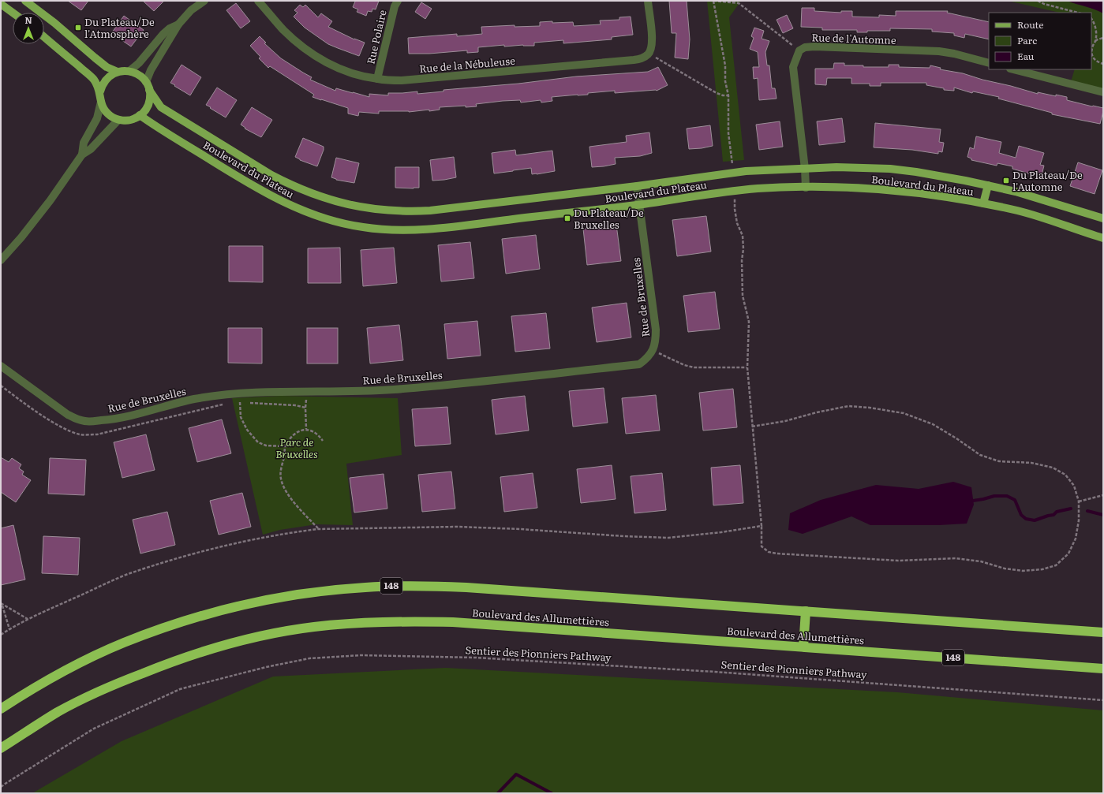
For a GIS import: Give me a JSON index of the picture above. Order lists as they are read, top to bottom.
{
  "streets": {
    "highway": ["148", "Boulevard des Allumettières"],
    "main road": ["Boulevard du Plateau"],
    "street": [
      "Rue Polaire",
      "Rue de l'Automne",
      "Rue de la Nébuleuse",
      "Rue de Bruxelles"
    ],
    "path": ["Sentier des Pionniers Pathway"]
  },
  "crossings": [
    ["Rue Polaire", "Rue de la Nébuleuse"],
    ["Rue de l'Automne", "Boulevard du Plateau"],
    ["Boulevard du Plateau", "Rue de Bruxelles"]
  ],
  "parks": ["Parc de Bruxelles"],
  "places": {
    "transit": ["Du Plateau/De l'Atmosphère", "Du Plateau/De l'Automne", "Du Plateau/De Bruxelles"]
  },
  "legend": ["Route", "Parc", "Eau"],
  "north": "top"
}
